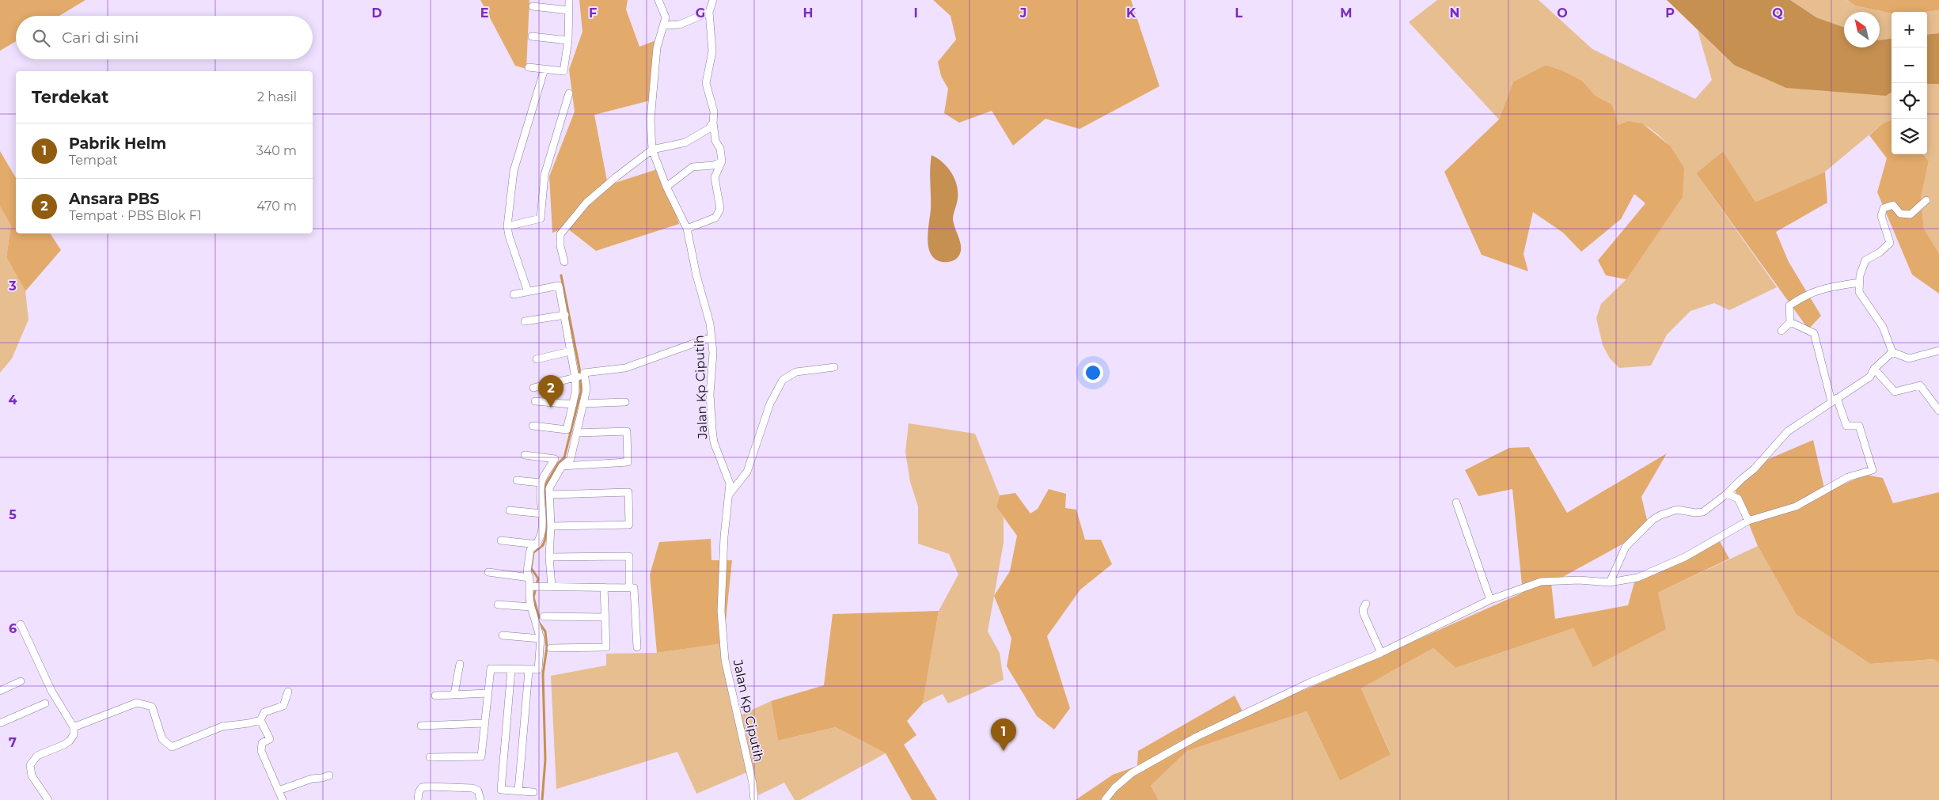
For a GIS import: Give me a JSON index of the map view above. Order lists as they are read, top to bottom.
{
  "streets": {
    "street": ["Jalan Kp Ciputih"]
  },
  "north": "top left",
  "page": {
    "map_buttons": ["+", "−"],
    "search": "Cari di sini",
    "heading": ["Terdekat", "2 hasil"],
    "list": [
      {
        "mark": "1",
        "name": "Pabrik Helm",
        "note": "Tempat",
        "value": "340 m"
      },
      {
        "mark": "2",
        "name": "Ansara PBS",
        "note": "Tempat · PBS Blok F1",
        "value": "470 m"
      }
    ],
    "pins": ["2", "1"]
  },
  "grid": {
    "columns": [
      "D",
      "E",
      "F",
      "G",
      "H",
      "I",
      "J",
      "K",
      "L",
      "M",
      "N",
      "O",
      "P",
      "Q"
    ],
    "rows": [
      "3",
      "4",
      "5",
      "6",
      "7"
    ]
  }
}
